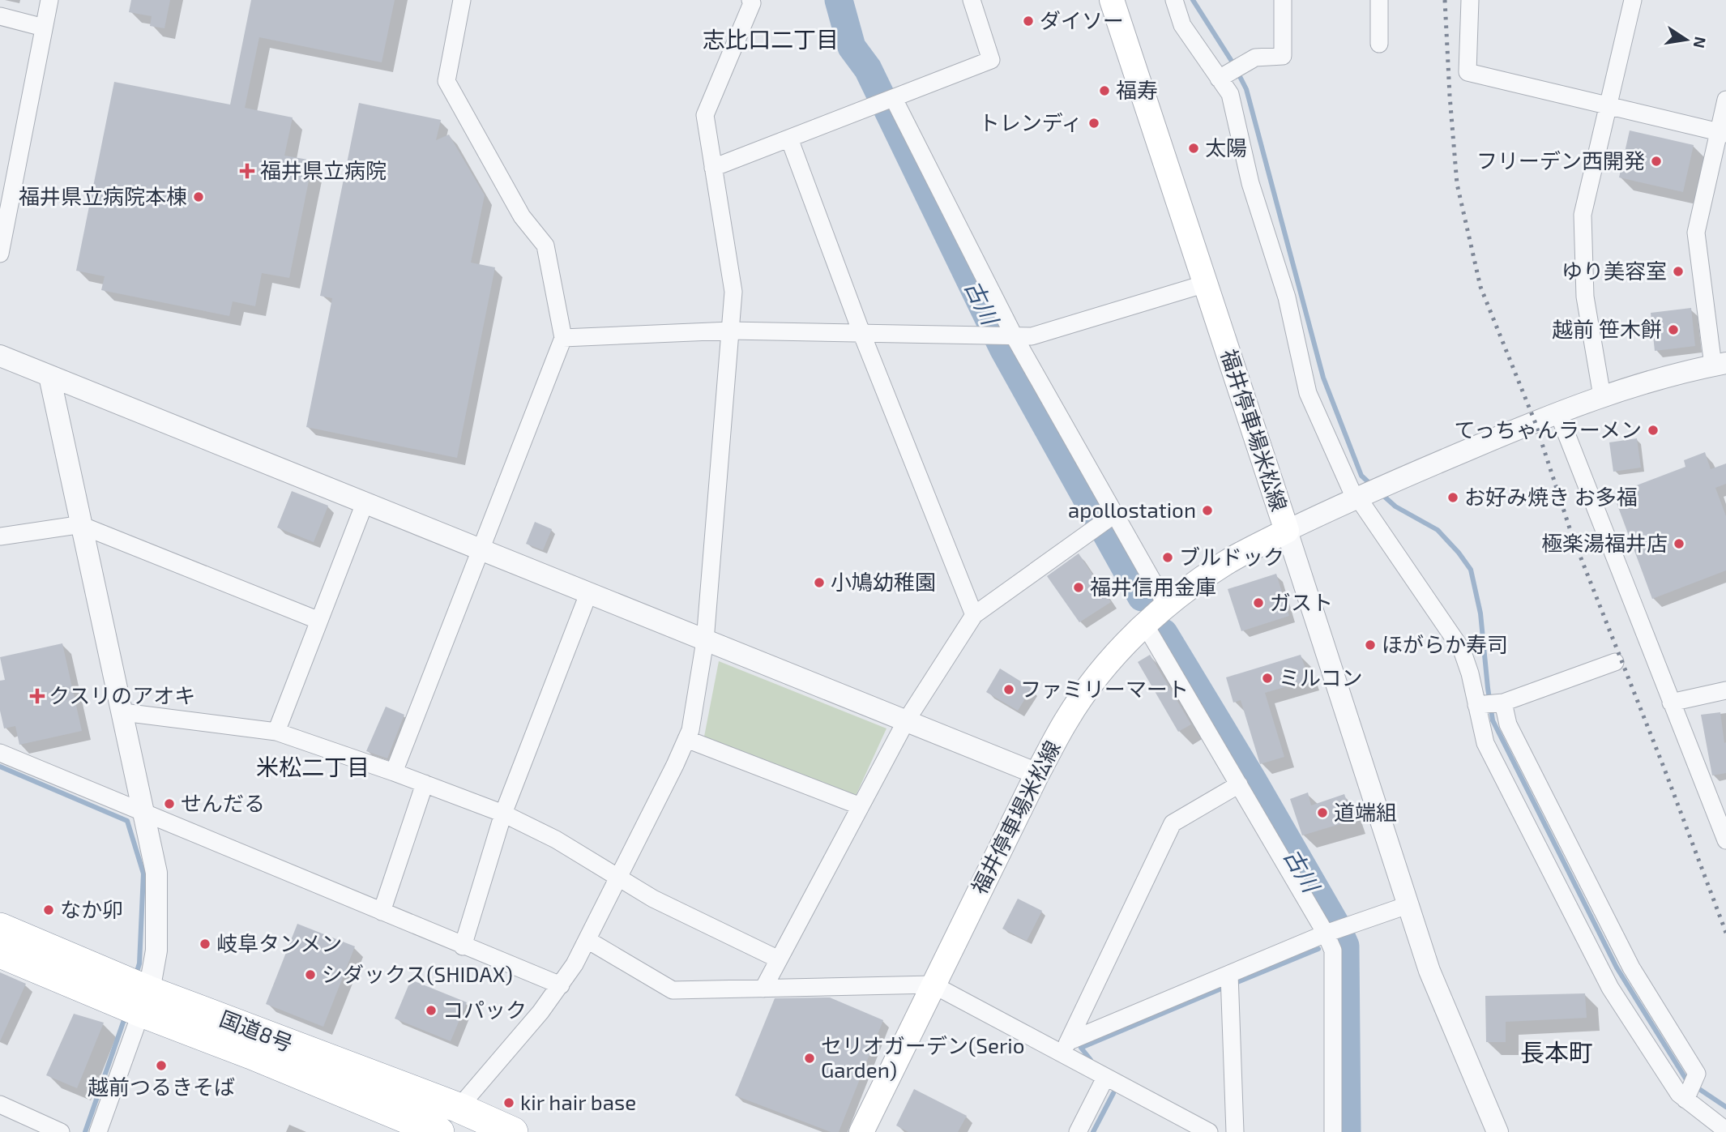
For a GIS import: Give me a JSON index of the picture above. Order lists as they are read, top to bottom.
{
  "streets": {
    "highway": ["国道8号"],
    "main road": ["福井停車場米松線"]
  },
  "districts": ["志比口二丁目", "米松二丁目", "長本町"],
  "water": ["古川"],
  "places": {
    "other": [
      "ダイソー",
      "福寿",
      "トレンディ",
      "太陽",
      "フリーデン西開発",
      "福井県立病院本棟",
      "ゆり美容室",
      "越前 笹木餅",
      "てっちゃんラーメン",
      "お好み焼き お多福",
      "apollostation",
      "極楽湯福井店",
      "ブルドック",
      "小鳩幼稚園",
      "福井信用金庫",
      "ガスト",
      "ほがらか寿司",
      "ミルコン",
      "ファミリーマート",
      "せんだる",
      "道端組",
      "なか卯",
      "岐阜タンメン",
      "シダックス(SHIDAX)",
      "コパック",
      "セリオガーデン(Serio Garden)",
      "越前つるきそば",
      "kir hair base"
    ],
    "health": ["福井県立病院", "クスリのアオキ"]
  },
  "north": "right"
}
